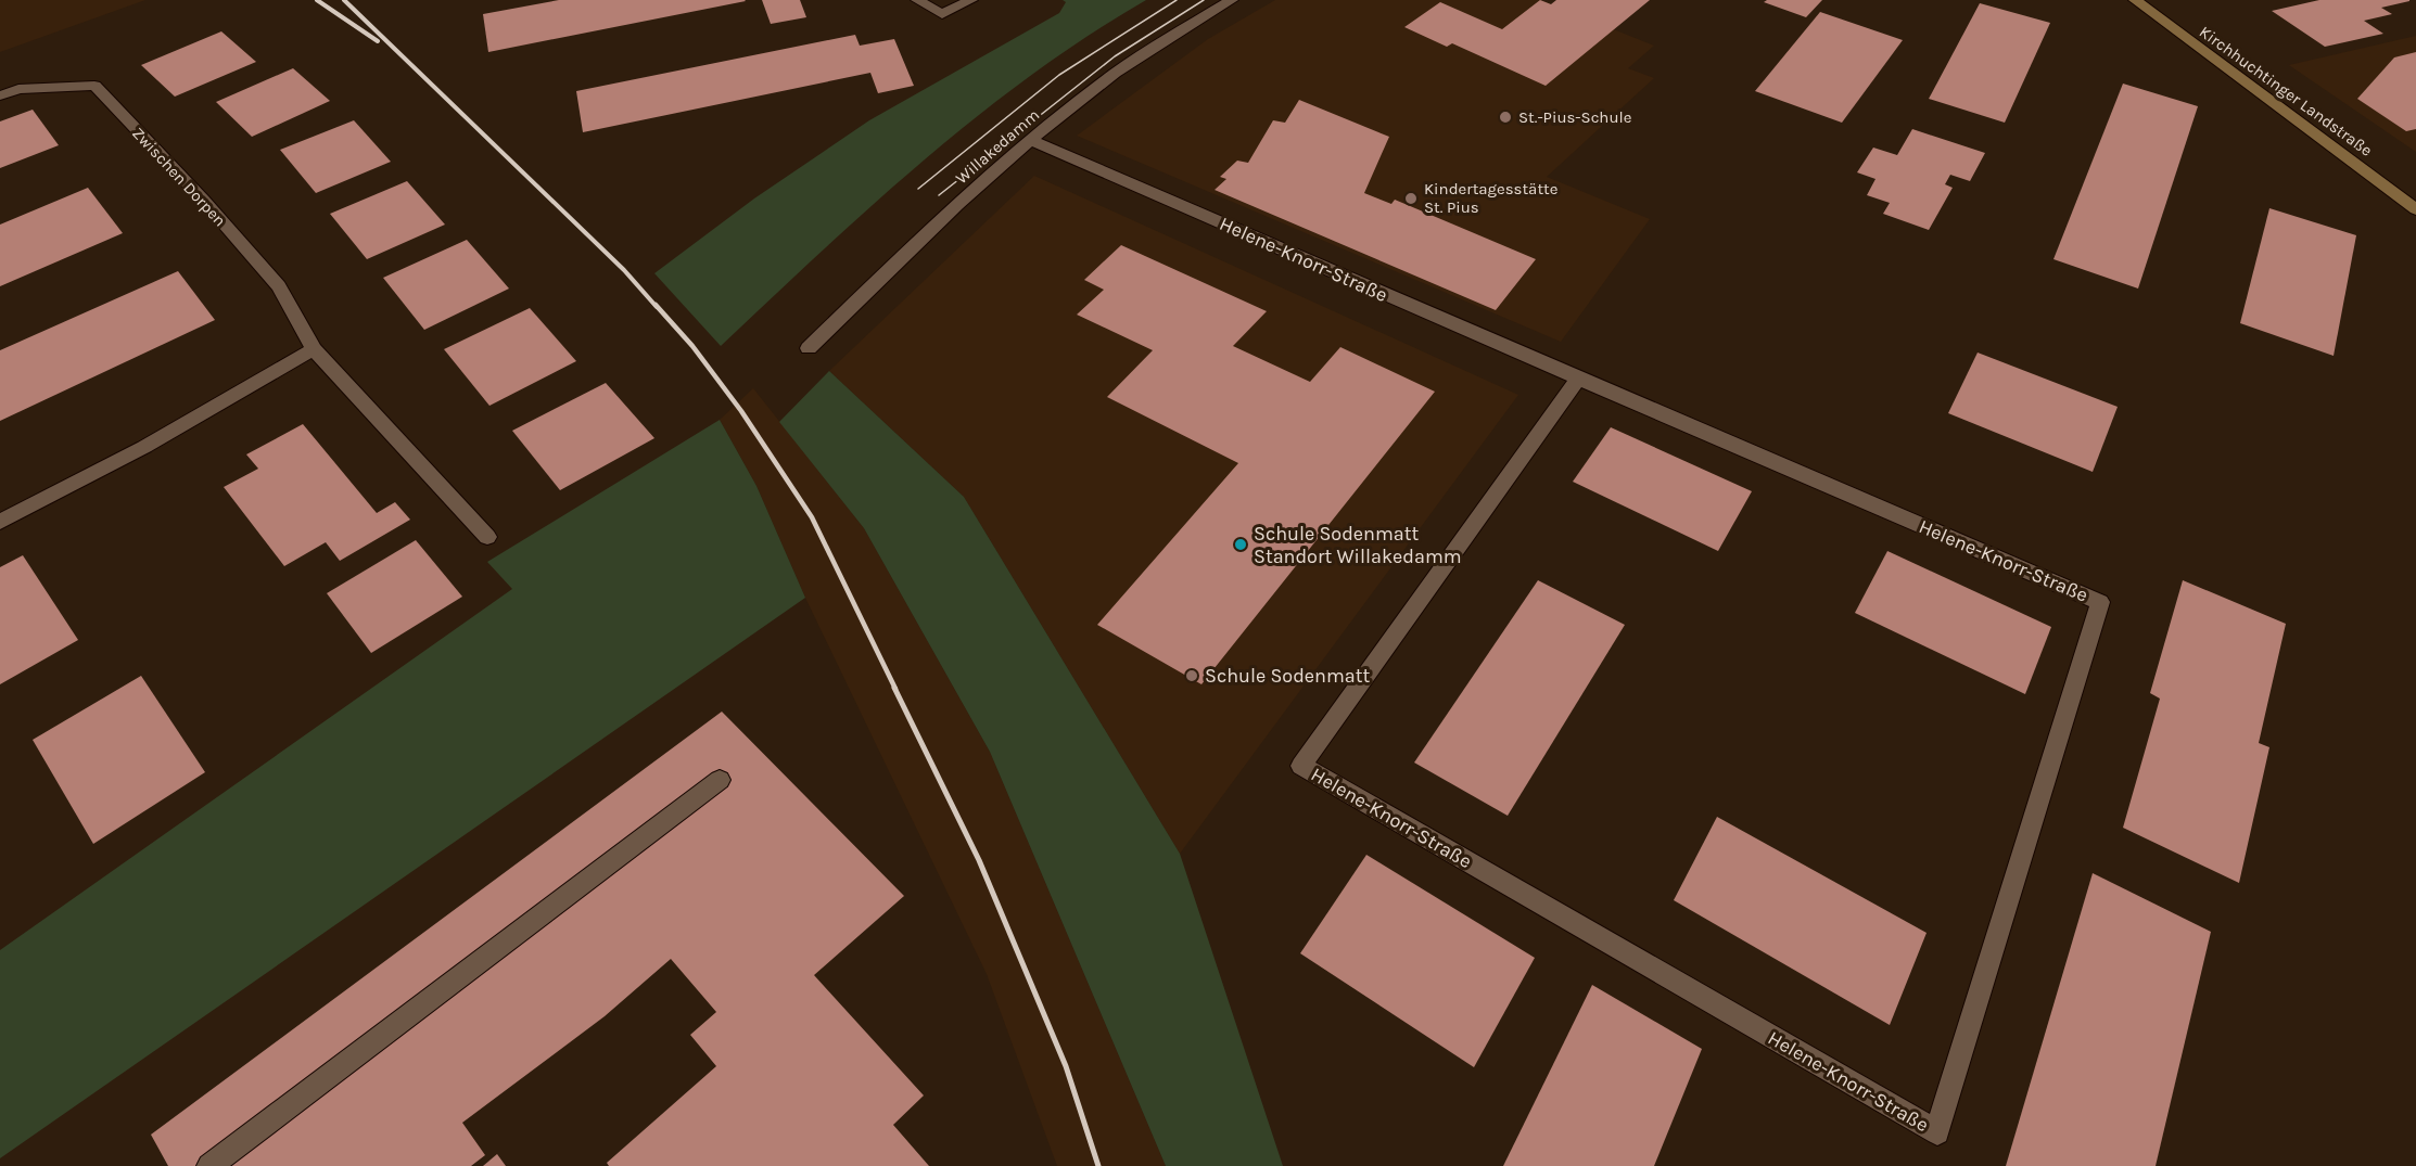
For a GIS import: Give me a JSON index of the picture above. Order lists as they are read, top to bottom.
{
  "streets": {
    "main road": ["Kirchhuchtinger Landstraße"],
    "street": ["Willakedamm", "Zwischen Dorpen", "Helene-Knorr-Straße"]
  },
  "crossings": [
    ["Willakedamm", "Helene-Knorr-Straße"]
  ],
  "places": [
    "St.-Pius-Schule",
    "Kindertagesstätte St. Pius",
    "Schule Sodenmatt Standort Willakedamm",
    "Schule Sodenmatt"
  ]
}
